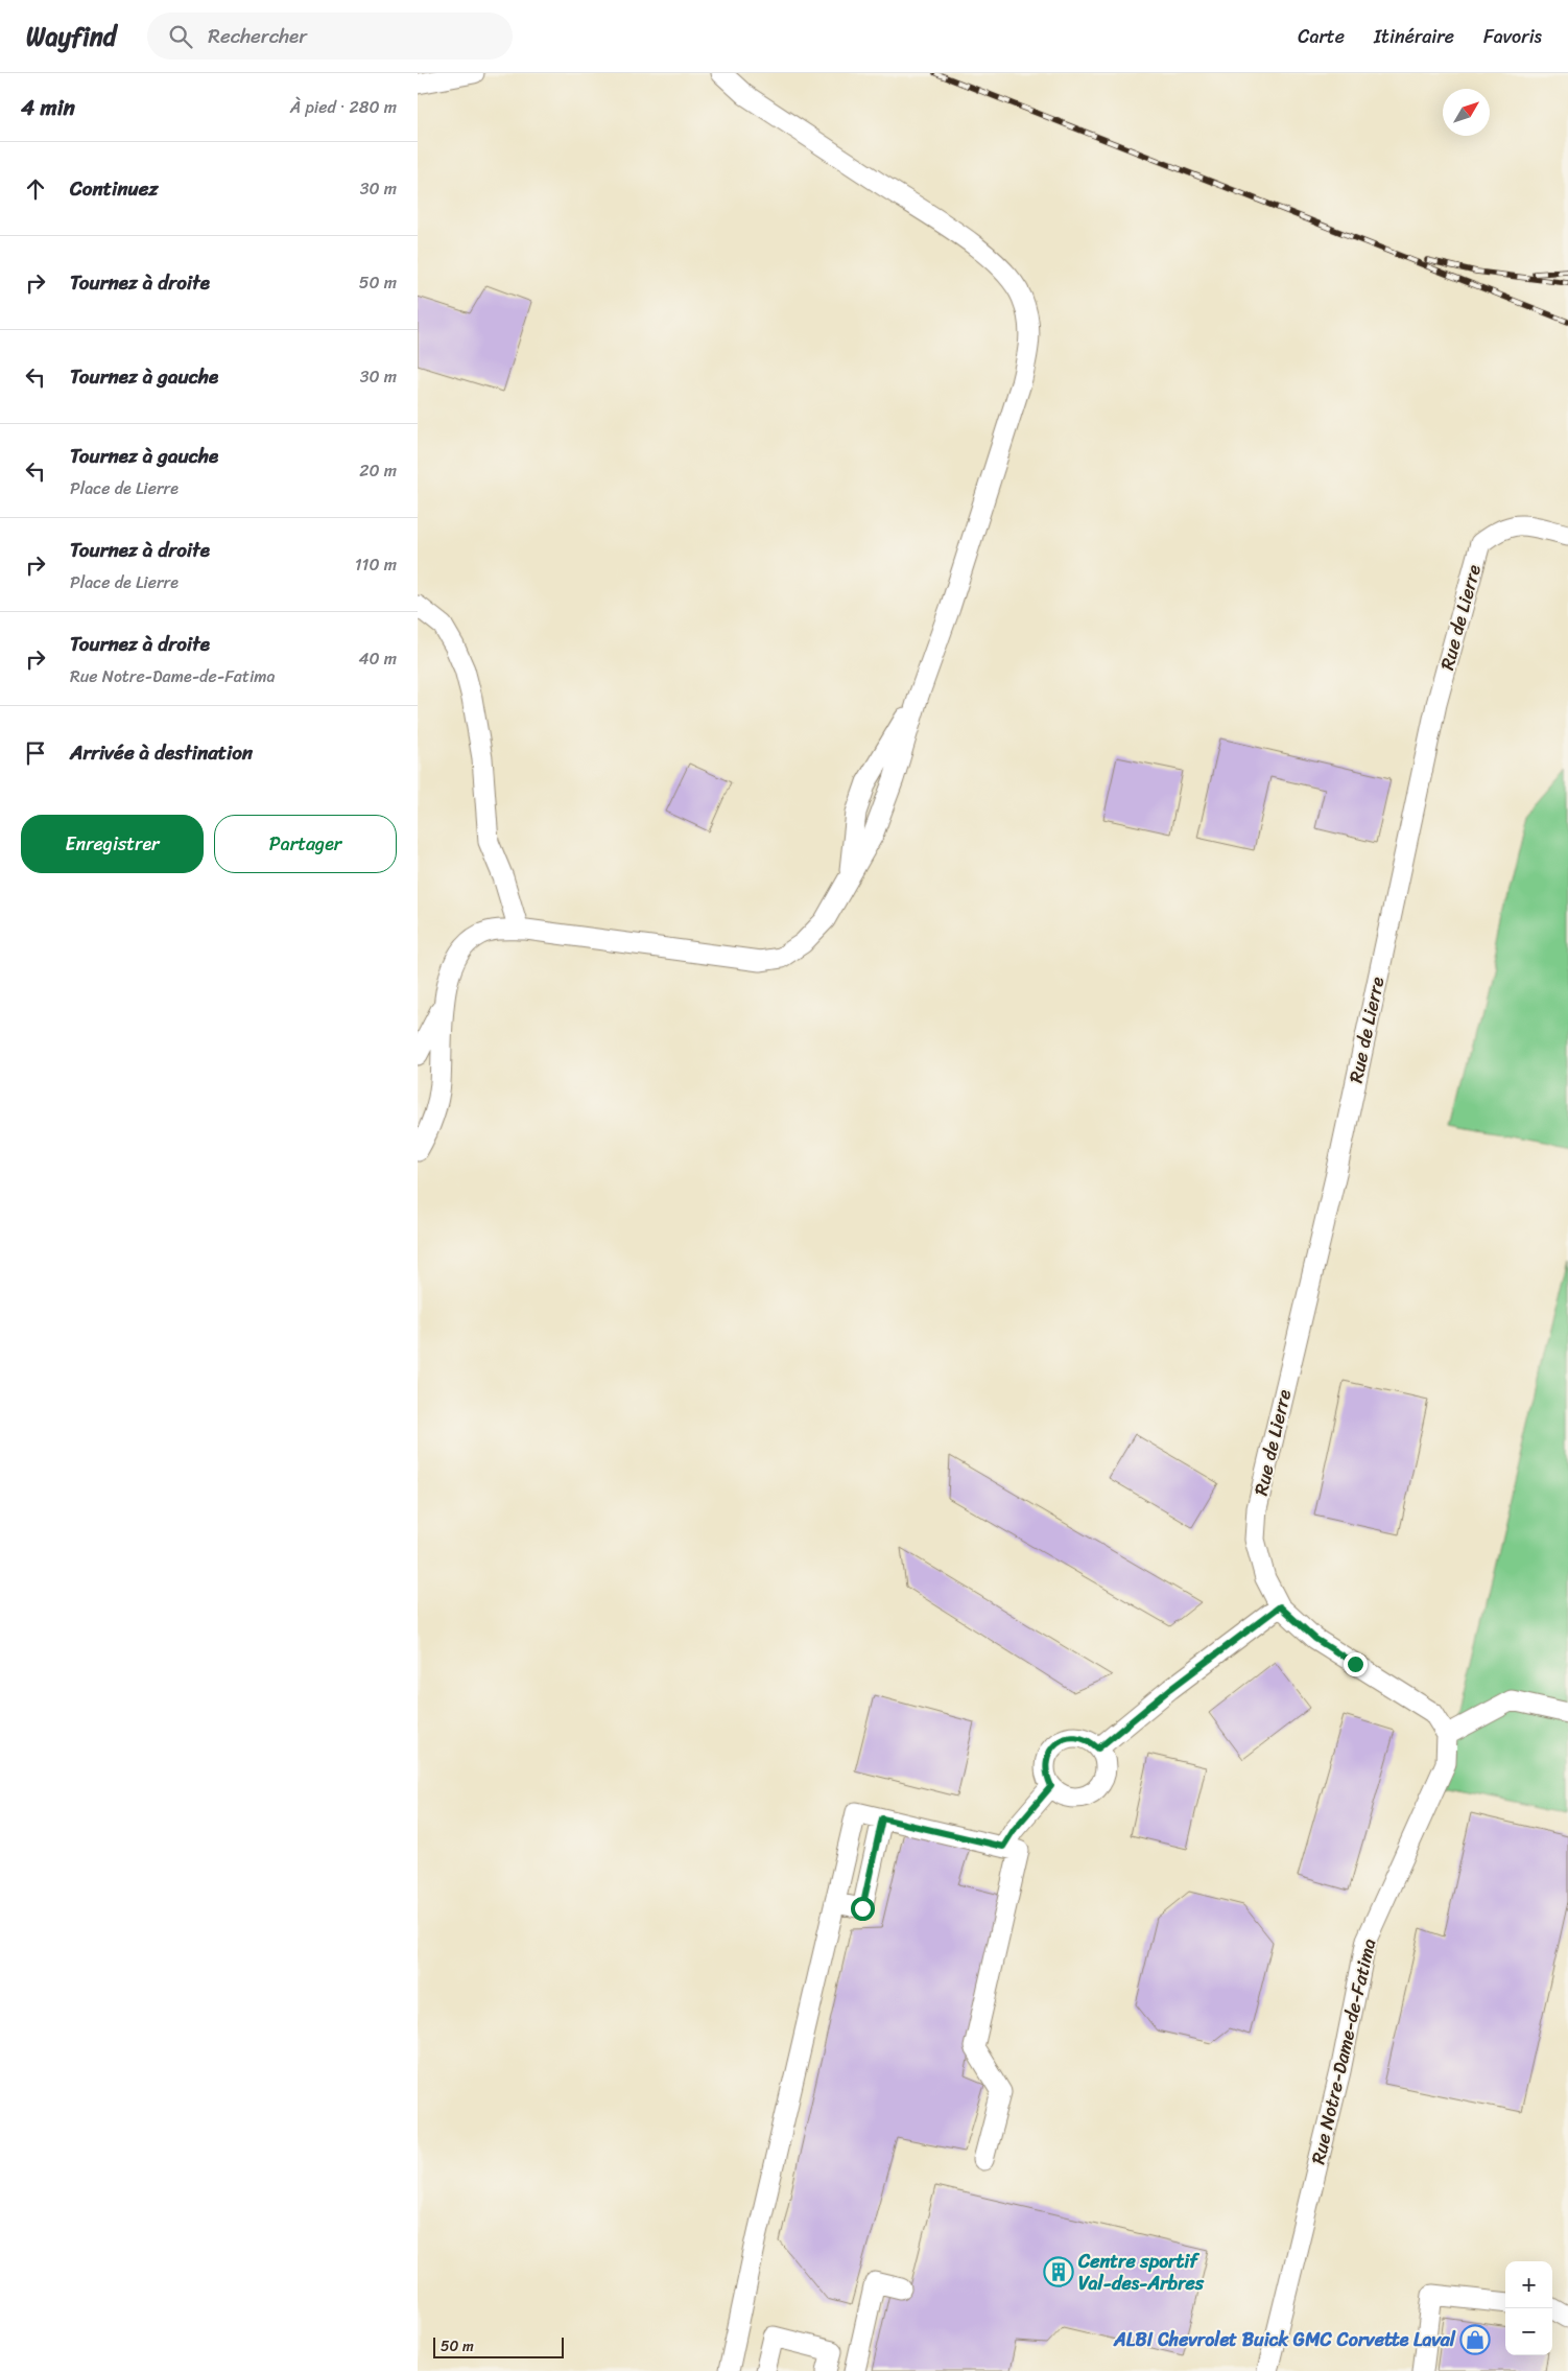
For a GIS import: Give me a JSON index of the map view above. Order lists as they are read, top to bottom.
{
  "streets": {
    "street": ["Rue de Lierre", "Rue Notre-Dame-de-Fatima"]
  },
  "places": {
    "building": ["Centre sportif Val-des-Arbres"],
    "shop": ["ALBI Chevrolet Buick GMC Corvette Laval"]
  },
  "scale_bar": "50 m",
  "north": "top right",
  "page": {
    "header": "Wayfind",
    "search": "Rechercher",
    "nav": ["Carte", "Itinéraire", "Favoris"],
    "heading": ["4 min", "À pied · 280 m"],
    "list": [
      ["Continuez", "30 m"],
      ["Tournez à droite", "50 m"],
      ["Tournez à gauche", "30 m"],
      ["Tournez à gauche", "Place de Lierre", "20 m"],
      ["Tournez à droite", "Place de Lierre", "110 m"],
      ["Tournez à droite", "Rue Notre-Dame-de-Fatima", "40 m"],
      "Arrivée à destination"
    ],
    "buttons": ["Enregistrer", "Partager"],
    "map_buttons": ["+", "−"],
    "scale": "50 m"
  }
}
